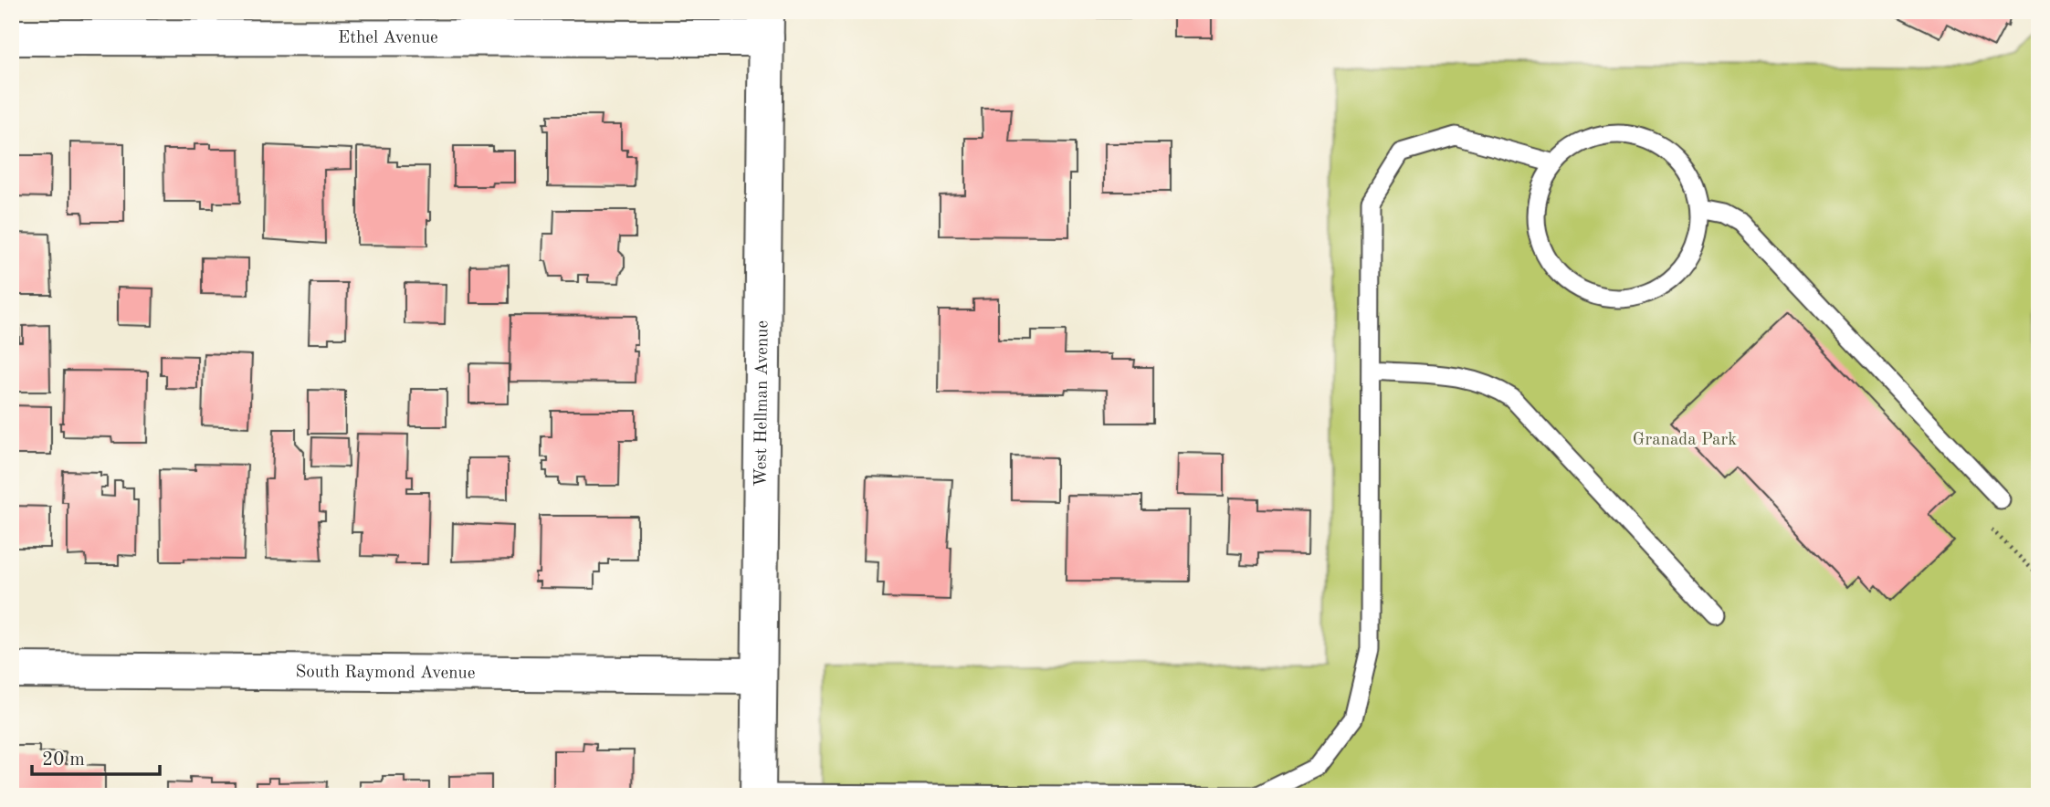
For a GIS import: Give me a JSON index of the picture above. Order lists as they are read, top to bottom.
{
  "streets": {
    "street": ["Ethel Avenue", "West Hellman Avenue", "South Raymond Avenue"]
  },
  "crossings": [
    ["Ethel Avenue", "West Hellman Avenue"],
    ["West Hellman Avenue", "South Raymond Avenue"]
  ],
  "parks": ["Granada Park"],
  "scale_bar": "20 m"
}
